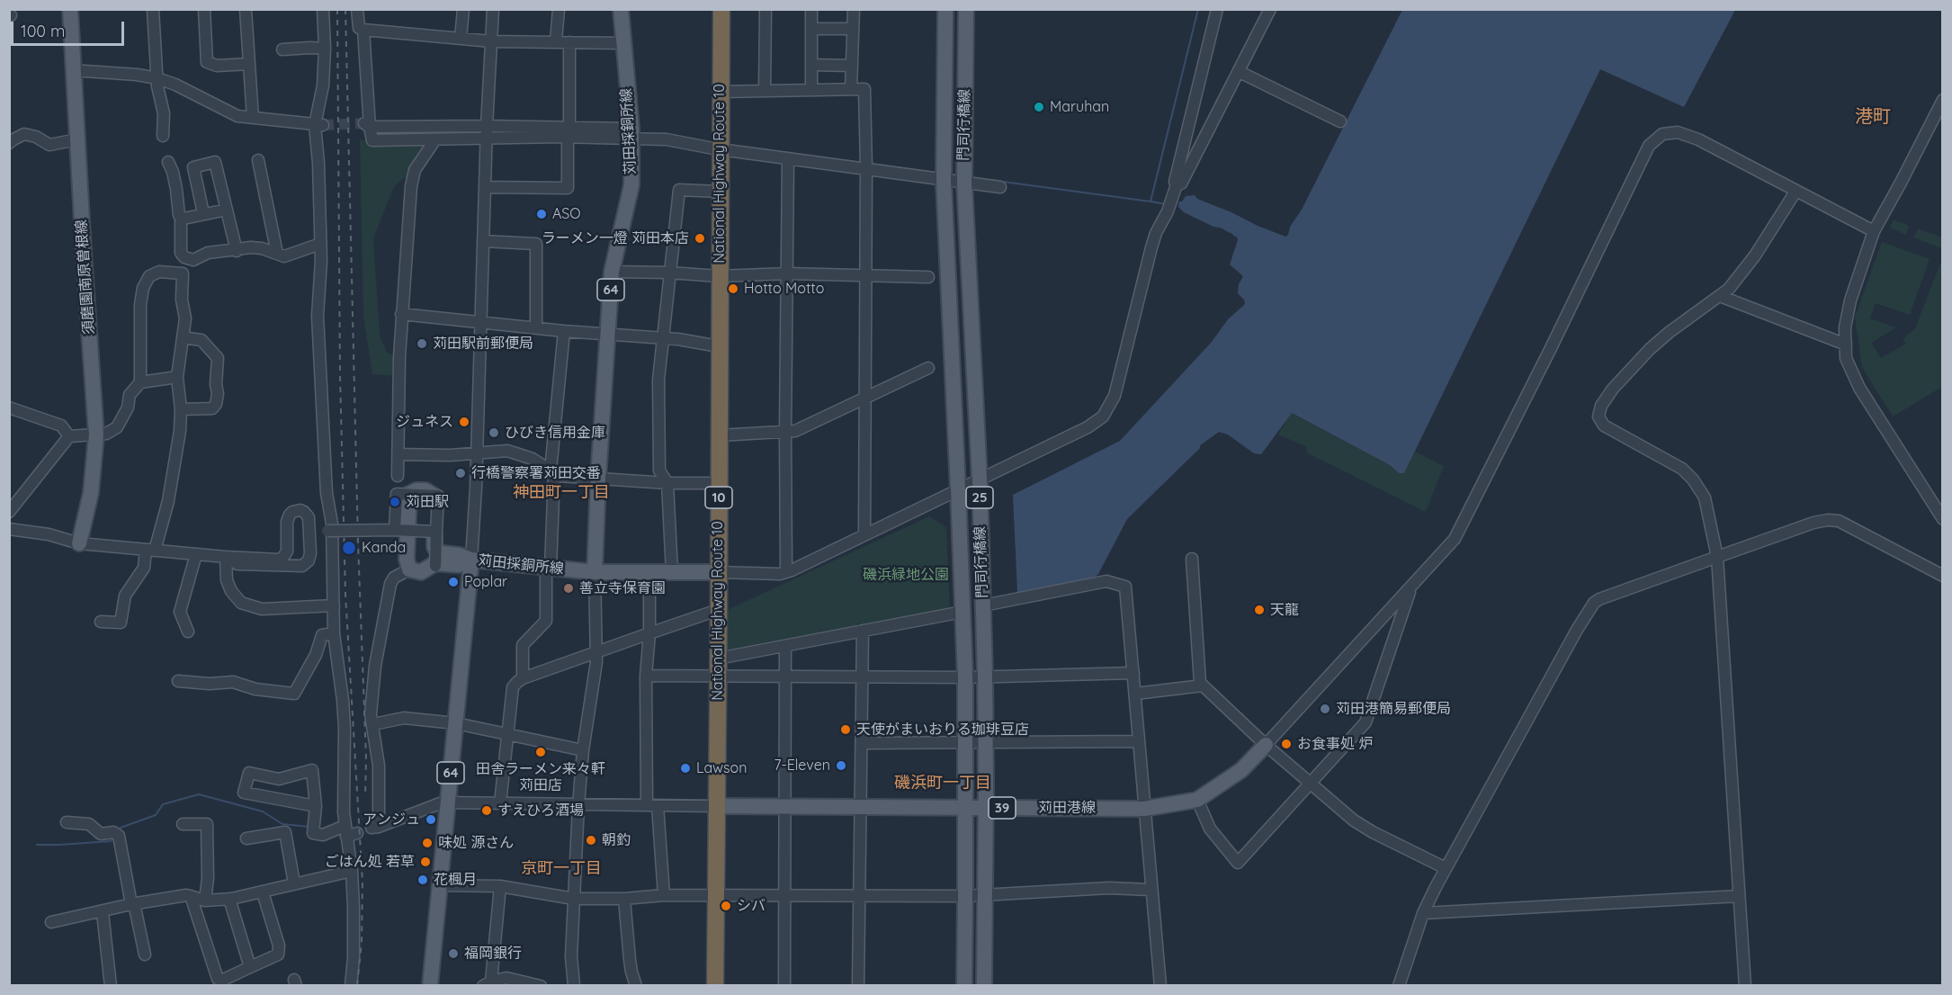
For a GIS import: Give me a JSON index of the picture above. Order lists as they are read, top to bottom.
{
  "streets": {
    "highway": ["National Highway Route 10", "10"],
    "main road": [
      "門司行橋線",
      "苅田採銅所線",
      "須磨園南原曽根線",
      "64",
      "25",
      "39",
      "苅田港線"
    ]
  },
  "crossings": [
    ["門司行橋線", "苅田港線"],
    ["National Highway Route 10", "苅田港線"]
  ],
  "districts": [
    "港町",
    "神田町一丁目",
    "磯浜町一丁目",
    "京町一丁目"
  ],
  "parks": ["磯浜緑地公園"],
  "places": [
    "Maruhan",
    "ASO",
    "ラーメン一燈 苅田本店",
    "Hotto Motto",
    "苅田駅前郵便局",
    "ジュネス",
    "ひびき信用金庫",
    "行橋警察署苅田交番",
    "苅田駅",
    "Kanda",
    "Poplar",
    "善立寺保育園",
    "天龍",
    "苅田港簡易郵便局",
    "天使がまいおりる珈琲豆店",
    "お食事処 炉",
    "田舎ラーメン来々軒 苅田店",
    "7-Eleven",
    "Lawson",
    "すえひろ酒場",
    "アンジュ",
    "朝釣",
    "味処 源さん",
    "ごはん処 若草",
    "花楓月",
    "シバ",
    "福岡銀行"
  ],
  "scale_bar": "100 m"
}
